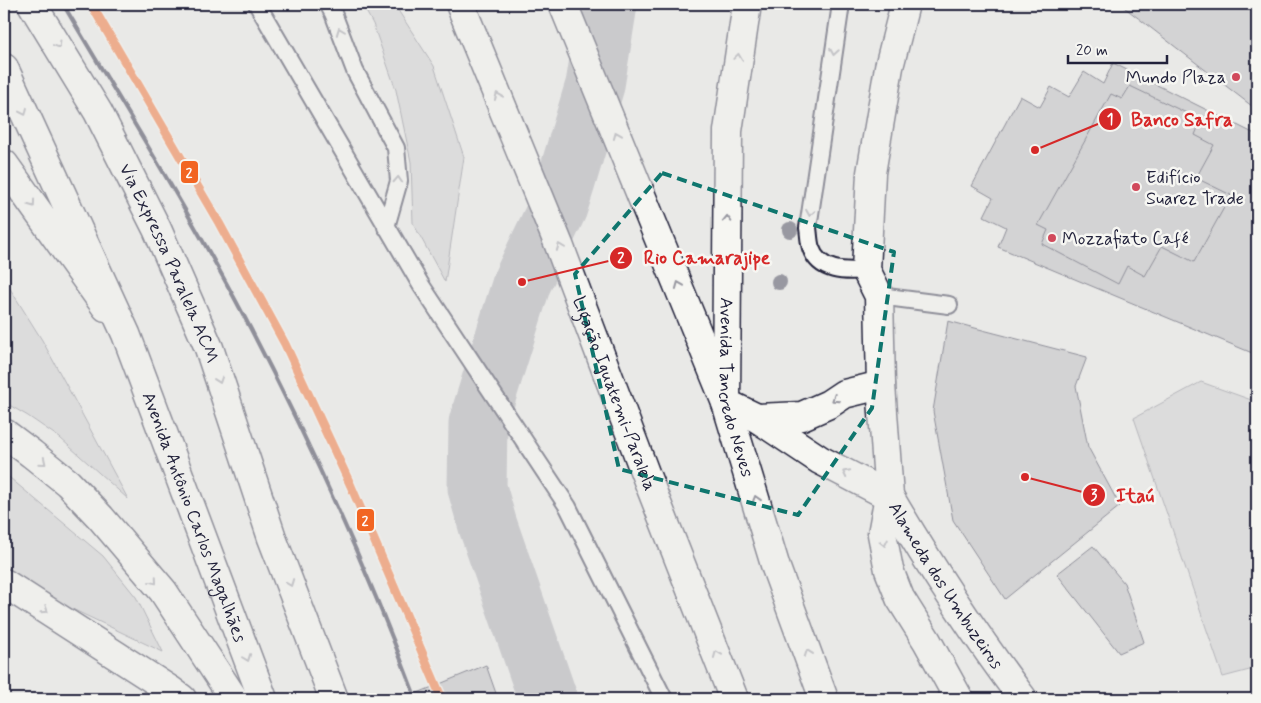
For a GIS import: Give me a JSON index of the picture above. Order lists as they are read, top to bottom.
{
  "streets": {
    "main road": [
      "Via Expressa Paralela ACM",
      "Avenida Tancredo Neves",
      "Ligação Iguatemi-Paralela",
      "Avenida Antônio Carlos Magalhães",
      "Alameda dos Umbuzeiros"
    ]
  },
  "places": [
    "Mundo Plaza",
    "Banco Safra",
    "Edifício Suarez Trade",
    "Mozzafiato Café",
    "Rio Camarajipe",
    "Itaú"
  ],
  "lines": ["transit line 2"],
  "scale_bar": "20 m"
}
